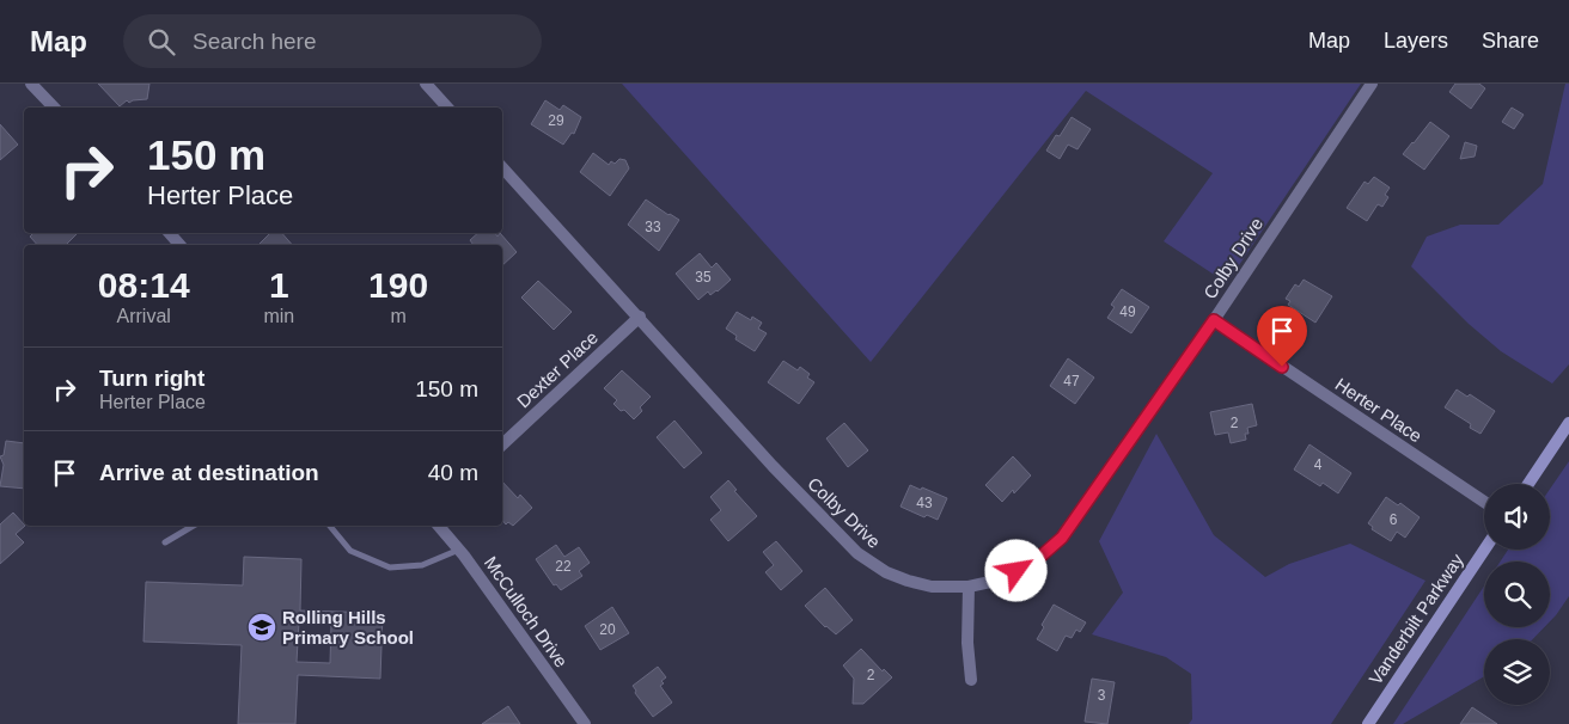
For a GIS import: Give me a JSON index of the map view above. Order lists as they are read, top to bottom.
{
  "streets": {
    "main road": ["Vanderbilt Parkway"],
    "street": [
      "Colby Drive",
      "Dexter Place",
      "Herter Place",
      "McCulloch Drive"
    ]
  },
  "crossings": [
    ["Colby Drive", "Dexter Place"],
    ["Colby Drive", "Herter Place"]
  ],
  "places": {
    "school or university": ["Rolling Hills Primary School"]
  },
  "house_numbers": [
    "29",
    "33",
    "35",
    "49",
    "47",
    "2",
    "4",
    "43",
    "6",
    "22",
    "20",
    "2",
    "3"
  ],
  "page": {
    "header": "Map",
    "search": "Search here",
    "nav": ["Map", "Layers", "Share"],
    "turn": ["150 m", "Herter Place"],
    "eta": [
      "08:14",
      "Arrival",
      "1",
      "min",
      "190",
      "m"
    ],
    "list": [
      {
        "name": "Turn right",
        "note": "Herter Place",
        "value": "150 m"
      },
      {
        "name": "Arrive at destination",
        "value": "40 m"
      }
    ]
  }
}
